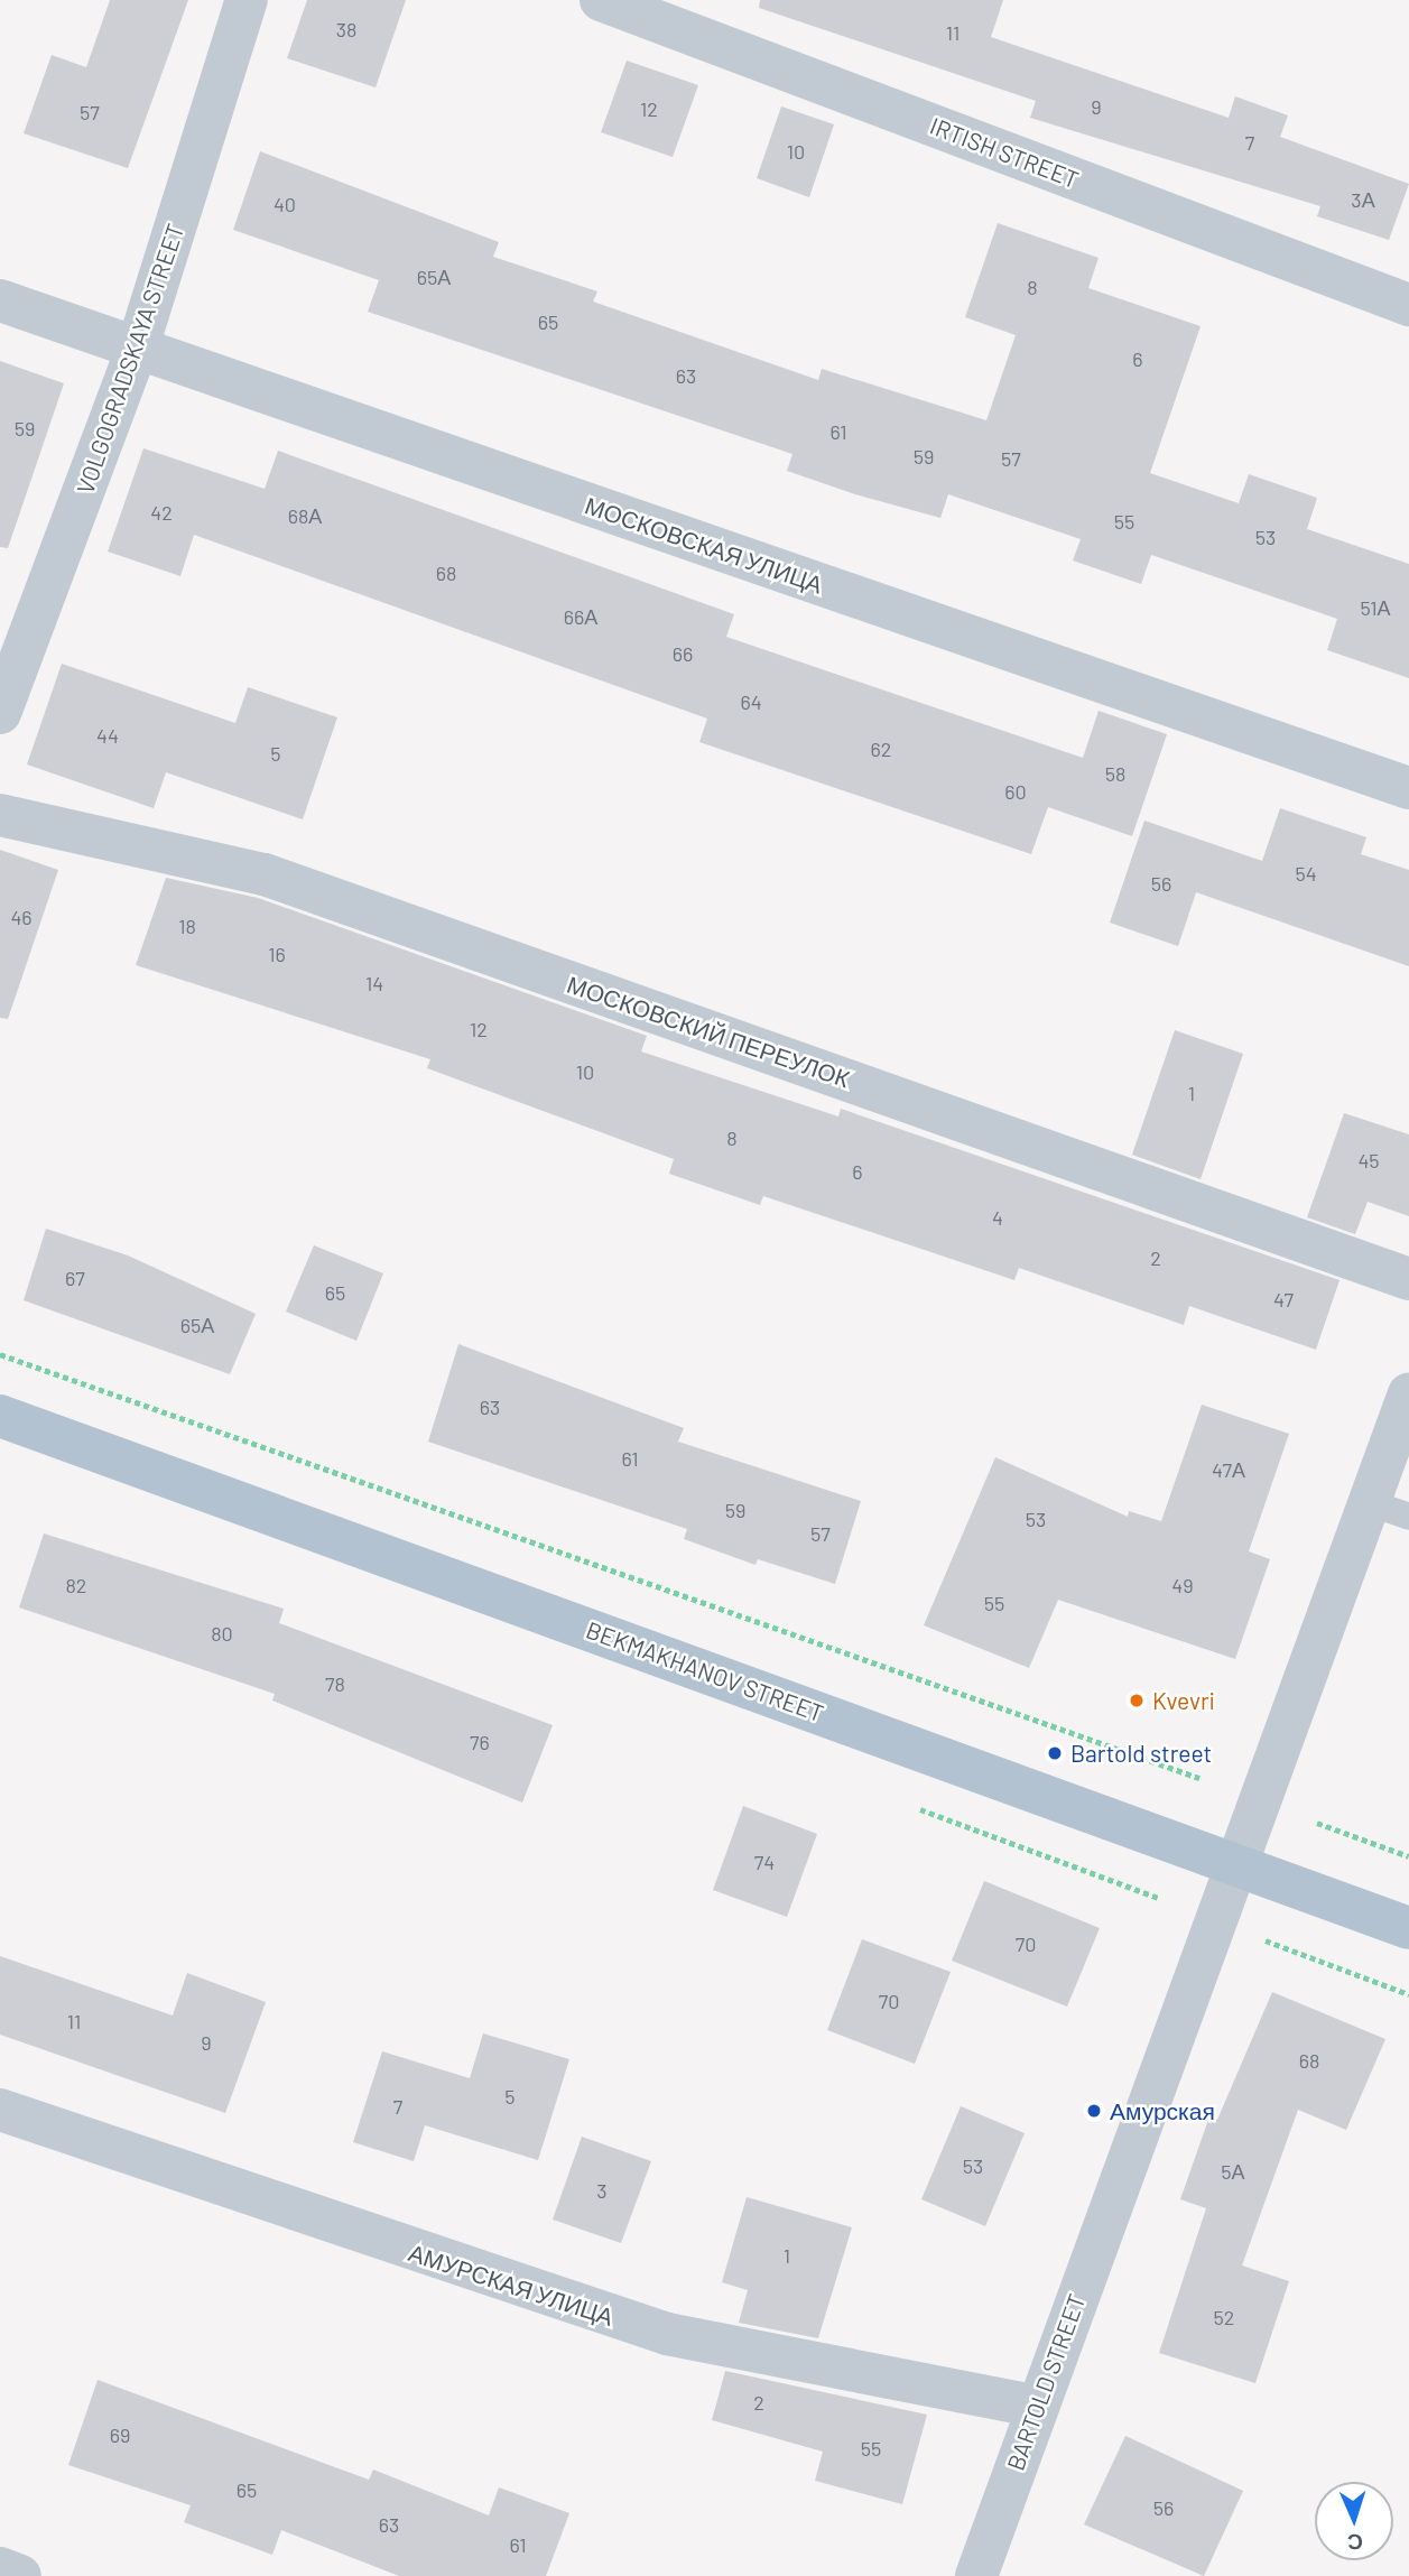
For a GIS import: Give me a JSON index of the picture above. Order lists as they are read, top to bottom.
{
  "streets": {
    "main road": ["BEKMAKHANOV STREET"],
    "street": [
      "IRTISH STREET",
      "VOLGOGRADSKAYA STREET",
      "МОСКОВСКАЯ УЛИЦА",
      "МОСКОВСКИЙ ПЕРЕУЛОК",
      "АМУРСКАЯ УЛИЦА",
      "BARTOLD STREET"
    ]
  },
  "crossings": [
    ["VOLGOGRADSKAYA STREET", "МОСКОВСКАЯ УЛИЦА"],
    ["BEKMAKHANOV STREET", "BARTOLD STREET"],
    ["АМУРСКАЯ УЛИЦА", "BARTOLD STREET"]
  ],
  "places": ["Kvevri", "Bartold street", "Амурская"],
  "house_numbers": [
    "38",
    "11",
    "9",
    "12",
    "57",
    "7",
    "10",
    "3А",
    "40",
    "65А",
    "8",
    "65",
    "6",
    "63",
    "59",
    "61",
    "59",
    "57",
    "42",
    "68А",
    "55",
    "53",
    "68",
    "51А",
    "66А",
    "66",
    "64",
    "44",
    "62",
    "5",
    "58",
    "60",
    "54",
    "56",
    "46",
    "18",
    "16",
    "14",
    "12",
    "10",
    "1",
    "8",
    "45",
    "6",
    "4",
    "2",
    "67",
    "65",
    "47",
    "65А",
    "63",
    "61",
    "47А",
    "59",
    "53",
    "57",
    "82",
    "49",
    "55",
    "80",
    "78",
    "76",
    "74",
    "70",
    "70",
    "11",
    "9",
    "68",
    "5",
    "7",
    "53",
    "5А",
    "3",
    "1",
    "52",
    "2",
    "69",
    "55",
    "65",
    "56",
    "63",
    "61"
  ],
  "north": "bottom"
}
